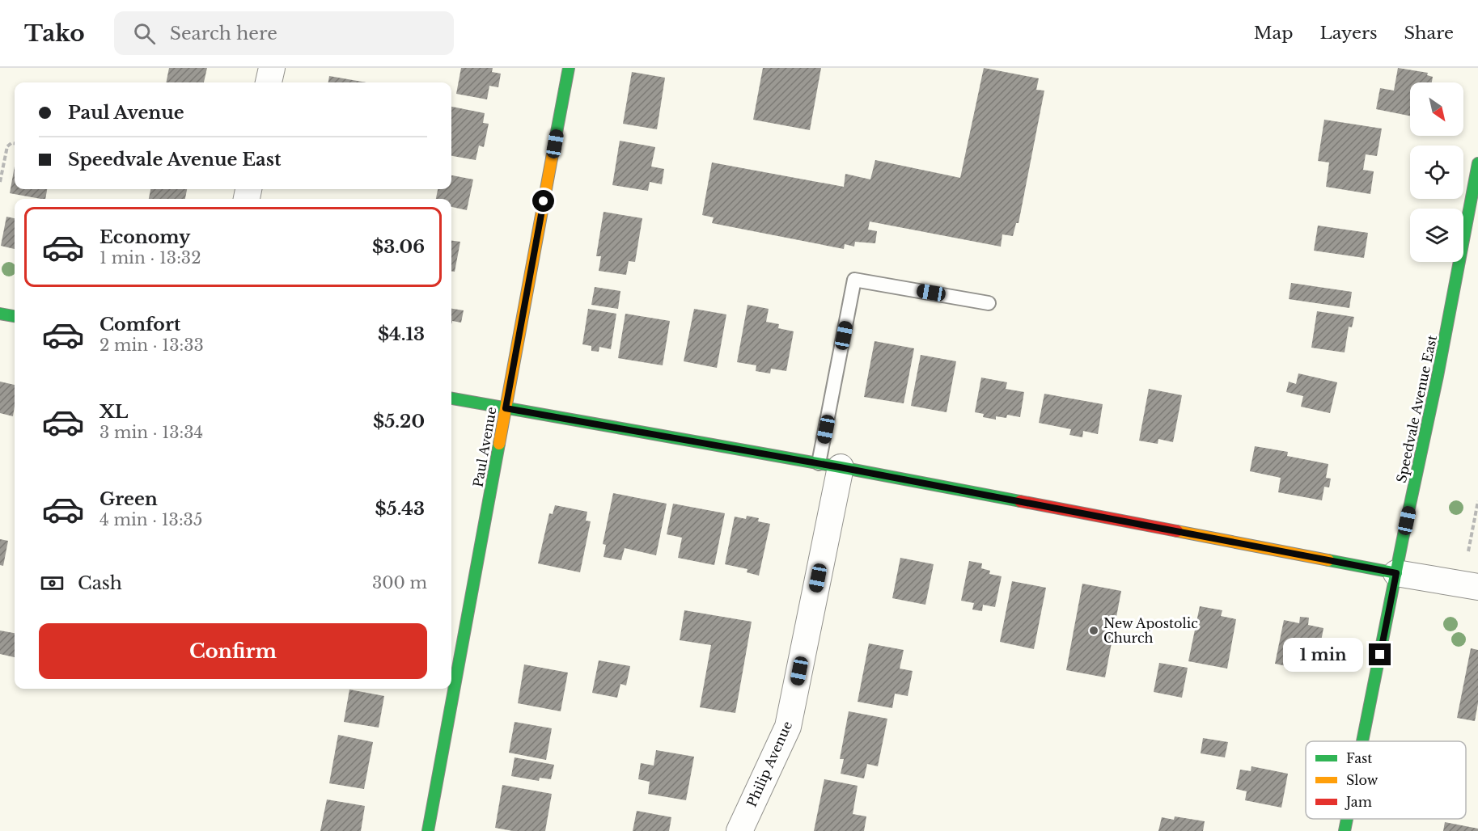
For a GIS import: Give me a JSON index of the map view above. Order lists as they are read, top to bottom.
{
  "streets": {
    "street": ["Speedvale Avenue East", "Paul Avenue", "Philip Avenue"]
  },
  "places": ["New Apostolic Church"],
  "legend": ["Fast", "Slow", "Jam"],
  "north": "bottom right",
  "page": {
    "header": "Tako",
    "search": "Search here",
    "nav": ["Map", "Layers", "Share"],
    "banner": ["Paul Avenue", "Speedvale Avenue East"],
    "list": [
      {
        "name": "Economy",
        "note": "1 min · 13:32",
        "value": "$3.06"
      },
      {
        "name": "Comfort",
        "note": "2 min · 13:33",
        "value": "$4.13"
      },
      {
        "name": "XL",
        "note": "3 min · 13:34",
        "value": "$5.20"
      },
      {
        "name": "Green",
        "note": "4 min · 13:35",
        "value": "$5.43"
      }
    ],
    "pay": ["Cash", "300 m"],
    "buttons": "Confirm",
    "bubble": "1 min"
  }
}
